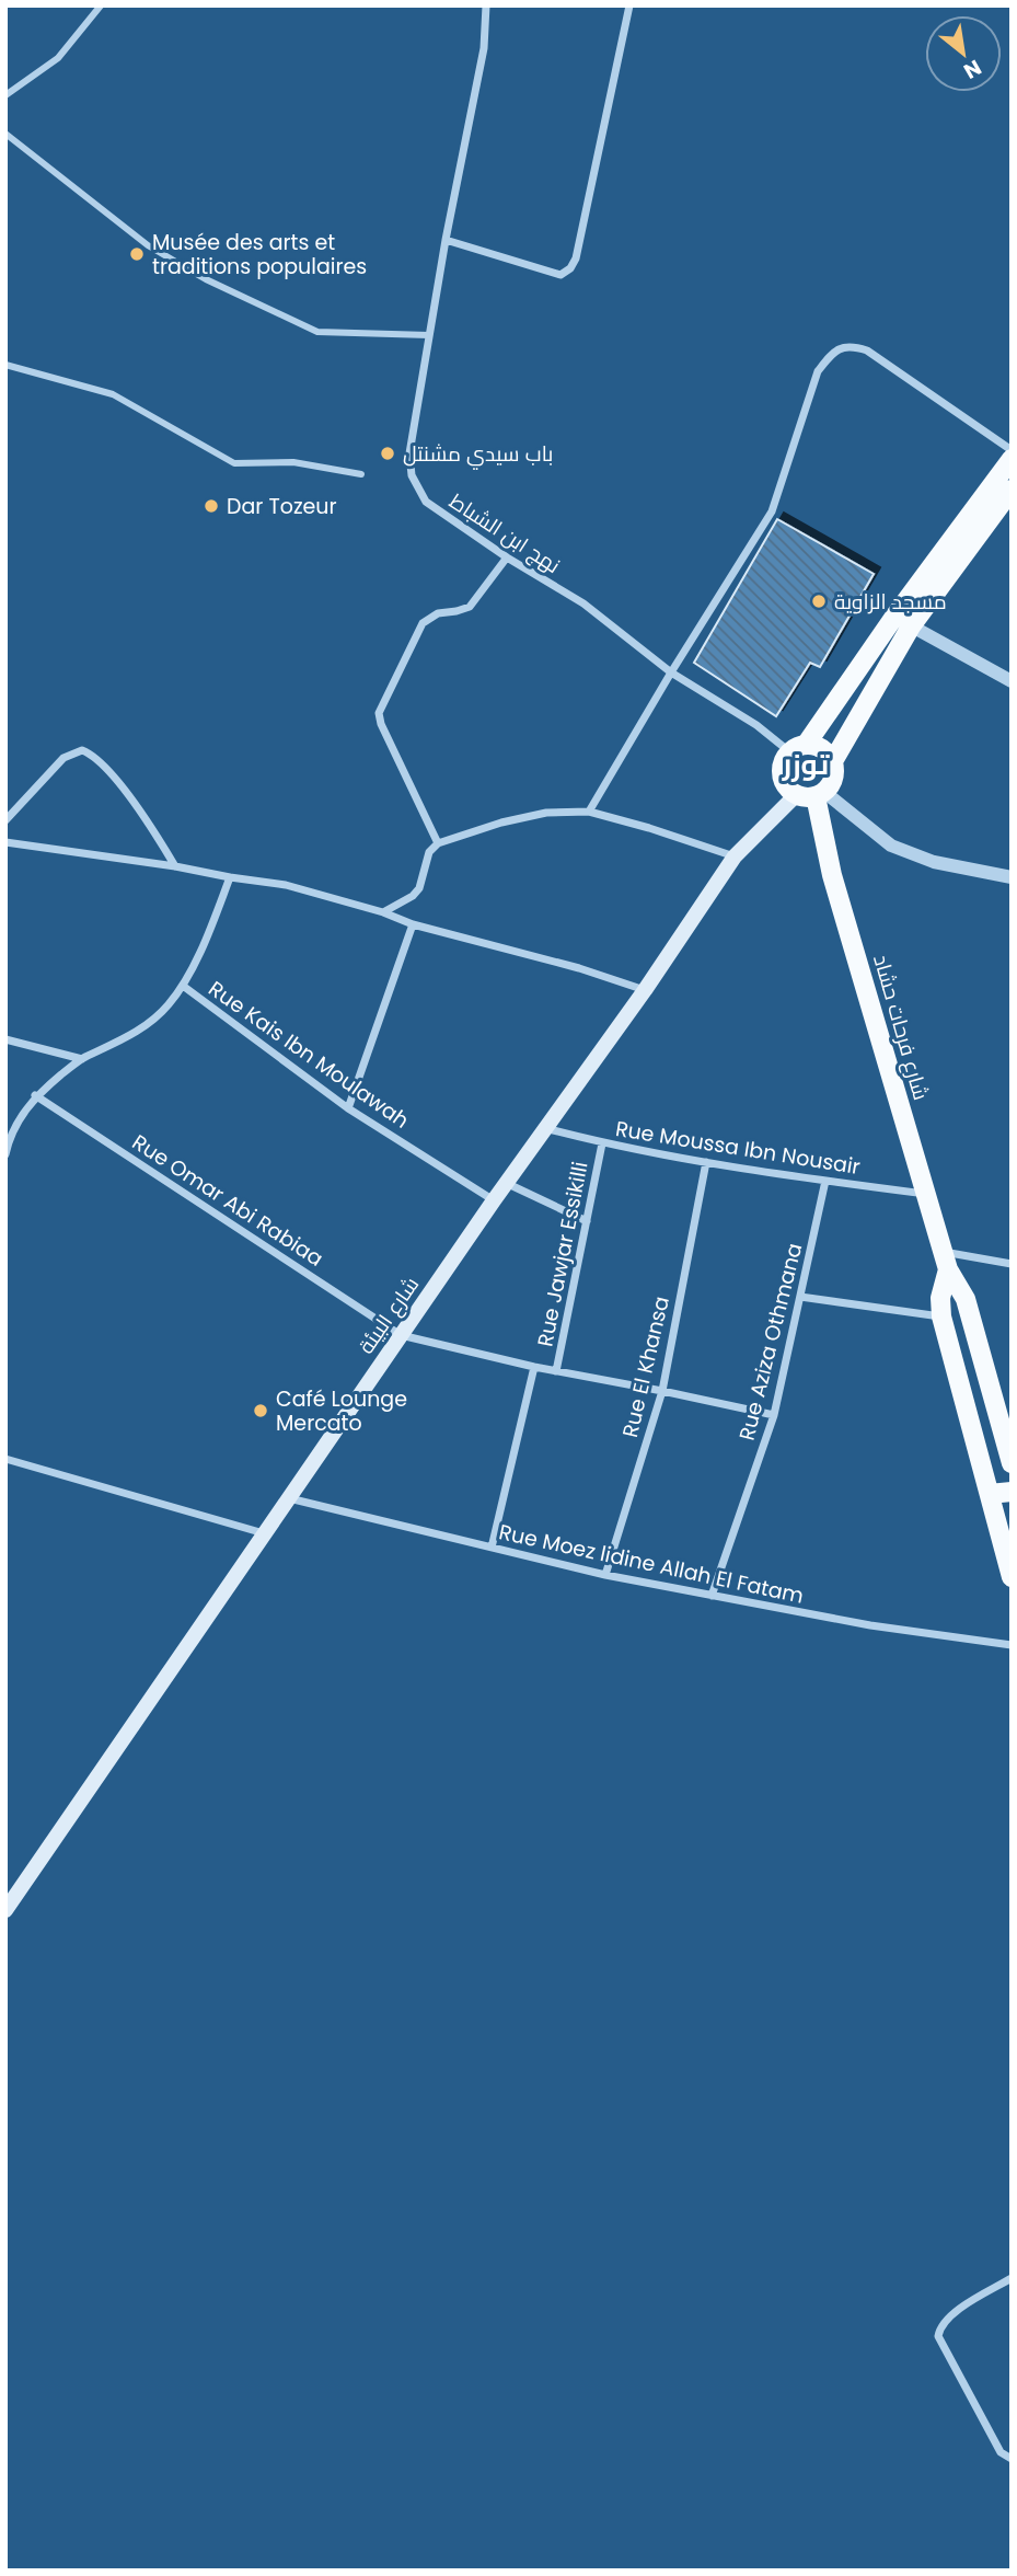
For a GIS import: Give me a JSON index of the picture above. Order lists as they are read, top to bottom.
{
  "streets": {
    "main road": ["شارع فرحات حشاد", "شارع البيئة"],
    "street": [
      "نهج ابن الشباط",
      "Rue Kais Ibn Moulawah",
      "Rue Moussa Ibn Nousair",
      "Rue Omar Abi Rabiaa",
      "Rue Jawjar Essikilli",
      "Rue Aziza Othmana",
      "Rue El Khansa",
      "Rue Moez lidine Allah El Fatam"
    ]
  },
  "crossings": [
    ["نهج ابن الشباط", "شارع فرحات حشاد"],
    ["نهج ابن الشباط", "شارع البيئة"],
    ["شارع فرحات حشاد", "Rue Moussa Ibn Nousair"],
    ["شارع فرحات حشاد", "شارع البيئة"],
    ["Rue Kais Ibn Moulawah", "شارع البيئة"],
    ["Rue Moussa Ibn Nousair", "Rue Jawjar Essikilli"],
    ["Rue Moussa Ibn Nousair", "شارع البيئة"],
    ["Rue Moussa Ibn Nousair", "Rue Aziza Othmana"],
    ["Rue Moussa Ibn Nousair", "Rue El Khansa"],
    ["Rue Omar Abi Rabiaa", "Rue Jawjar Essikilli"],
    ["Rue Omar Abi Rabiaa", "شارع البيئة"],
    ["Rue Omar Abi Rabiaa", "Rue Aziza Othmana"],
    ["Rue Omar Abi Rabiaa", "Rue El Khansa"],
    ["Rue Jawjar Essikilli", "Rue Moez lidine Allah El Fatam"],
    ["شارع البيئة", "Rue Moez lidine Allah El Fatam"],
    ["Rue Aziza Othmana", "Rue Moez lidine Allah El Fatam"],
    ["Rue El Khansa", "Rue Moez lidine Allah El Fatam"]
  ],
  "districts": ["توزر"],
  "places": [
    "Musée des arts et traditions populaires",
    "باب سيدي مشنتل",
    "Dar Tozeur",
    "مسجد الزاوية",
    "Café Lounge Mercato"
  ],
  "north": "bottom right"
}
